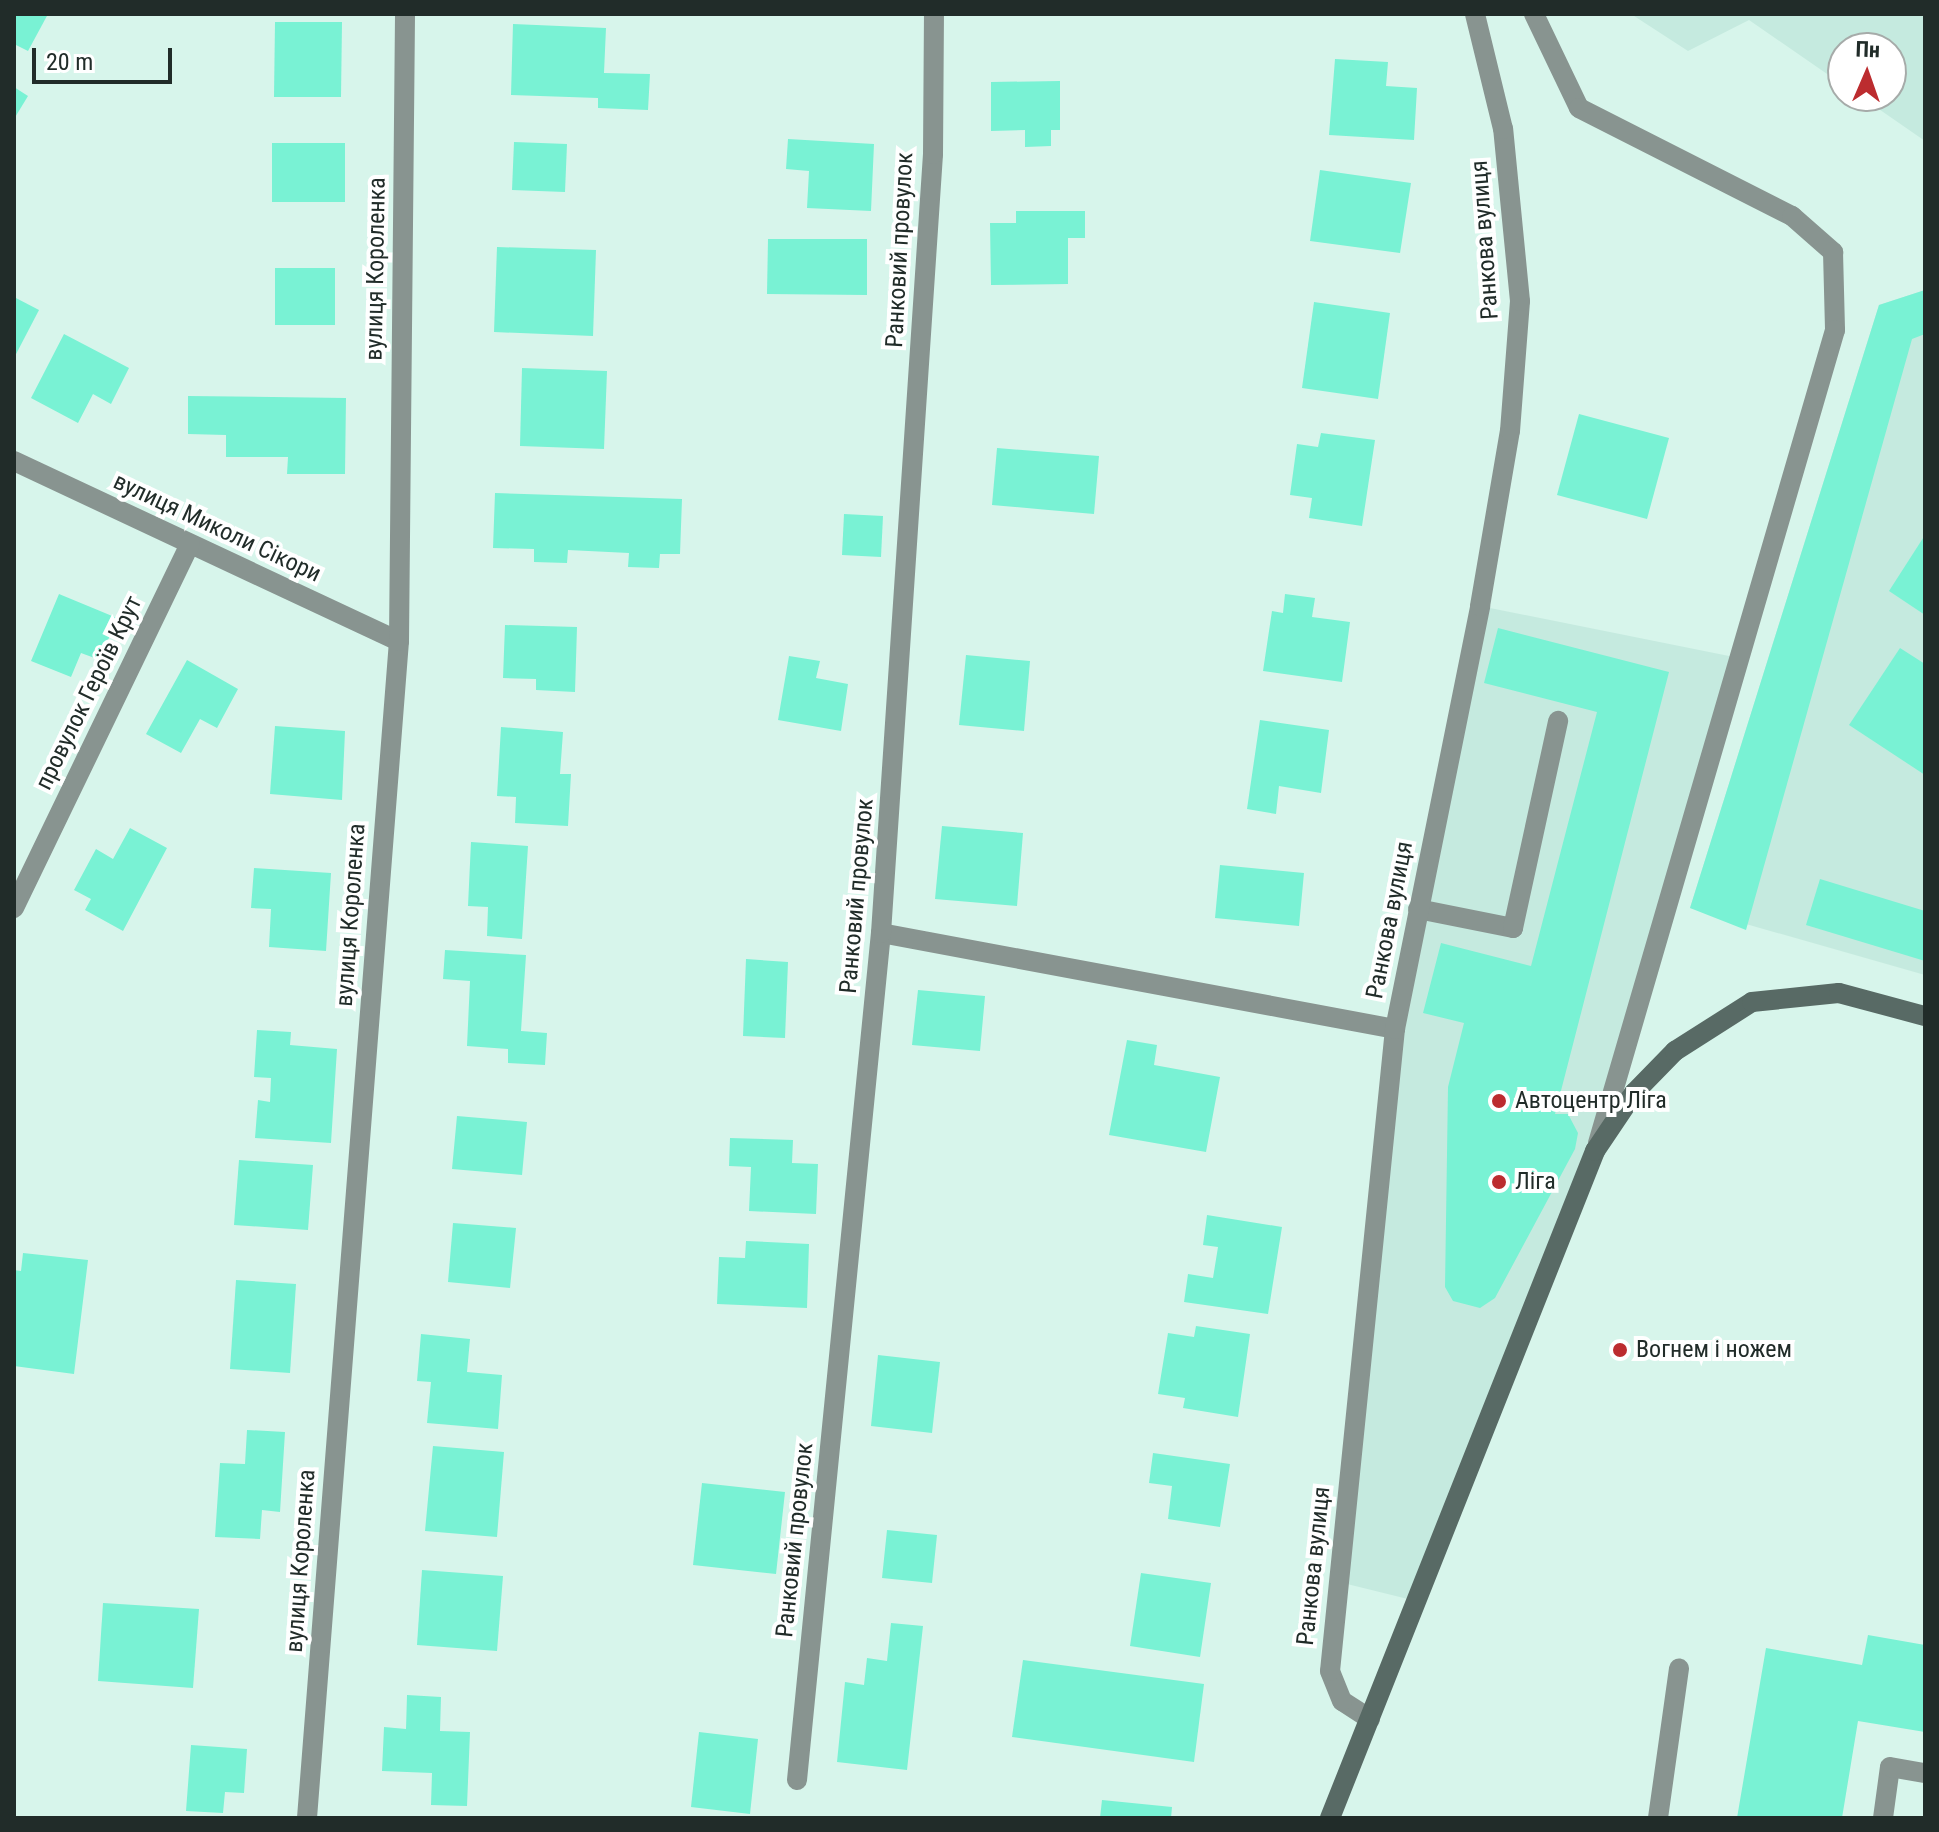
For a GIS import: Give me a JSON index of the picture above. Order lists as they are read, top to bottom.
{
  "streets": {
    "street": [
      "Ранкова вулиця",
      "Ранковий провулок",
      "вулиця Короленка",
      "вулиця Миколи Сікори",
      "провулок Героїв Крут"
    ]
  },
  "crossings": [
    ["вулиця Короленка", "вулиця Миколи Сікори"],
    ["вулиця Миколи Сікори", "провулок Героїв Крут"]
  ],
  "places": ["Автоцентр Ліга", "Ліга", "Вогнем і ножем"],
  "scale_bar": "20 m",
  "north": "top"
}
